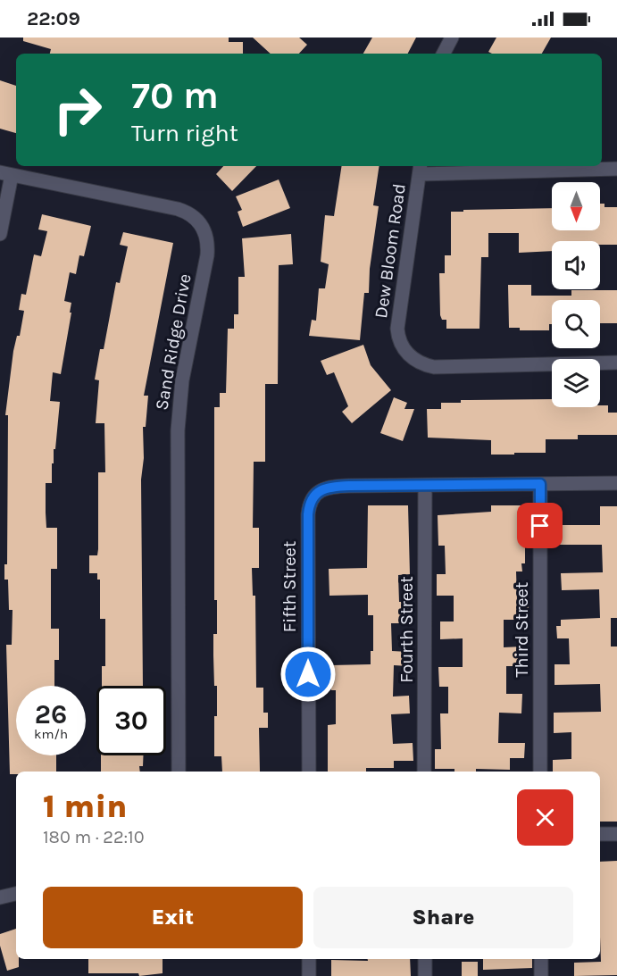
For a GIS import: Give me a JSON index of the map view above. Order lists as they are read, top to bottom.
{
  "streets": {
    "street": [
      "Dew Bloom Road",
      "Sand Ridge Drive",
      "Fifth Street",
      "Fourth Street",
      "Third Street"
    ]
  },
  "crossings": [
    ["Fifth Street", "Fourth Street"]
  ],
  "north": "bottom",
  "page": {
    "status": "22:09",
    "turn": ["70 m", "Turn right"],
    "speed": "26 km/h",
    "limit": "30",
    "heading": ["1 min", "180 m · 22:10"],
    "buttons": ["Exit", "Share"]
  }
}
